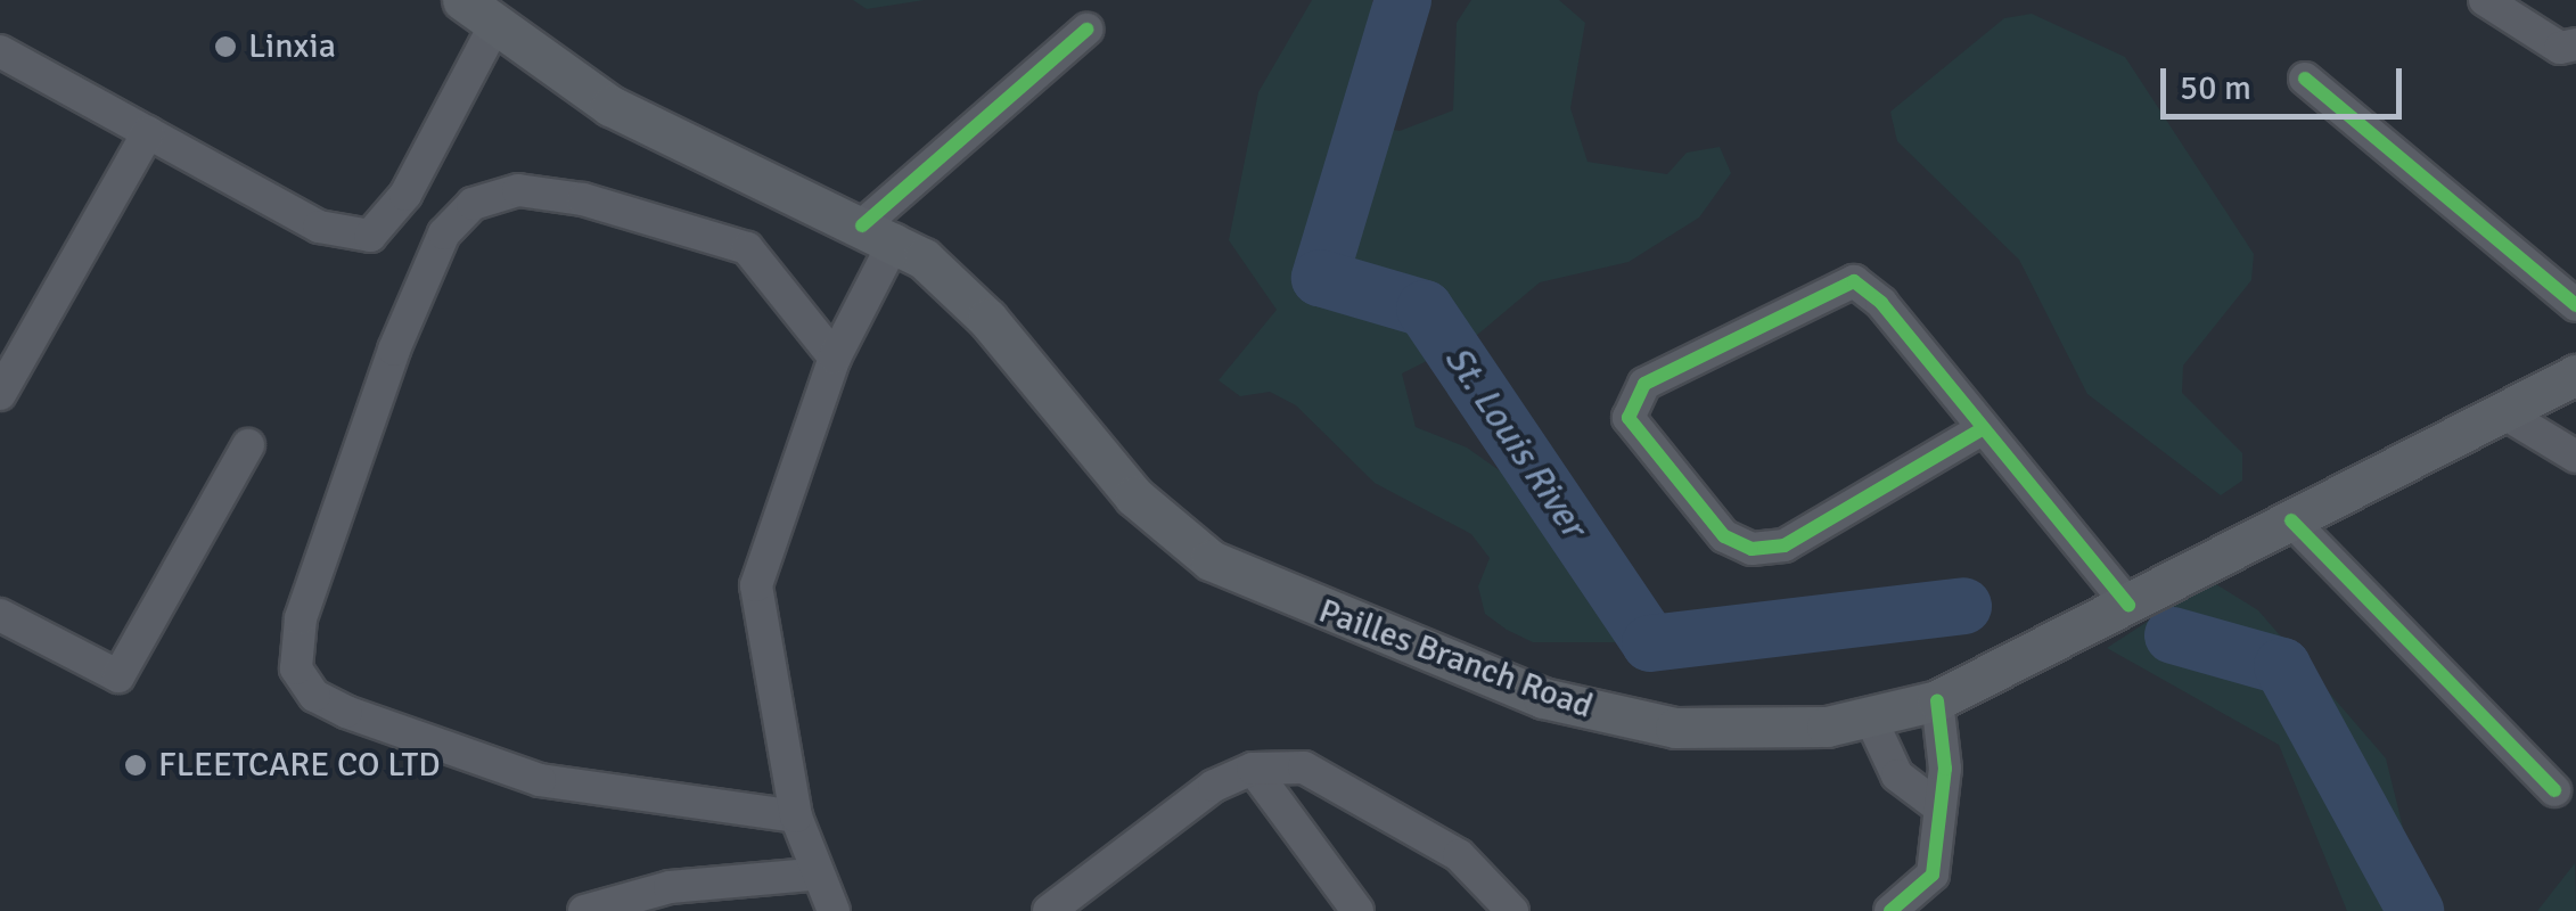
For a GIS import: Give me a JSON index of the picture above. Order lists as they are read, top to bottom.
{
  "streets": {
    "main road": ["Pailles Branch Road"]
  },
  "water": ["St. Louis River"],
  "places": ["Linxia", "FLEETCARE CO LTD"],
  "scale_bar": "50 m"
}
